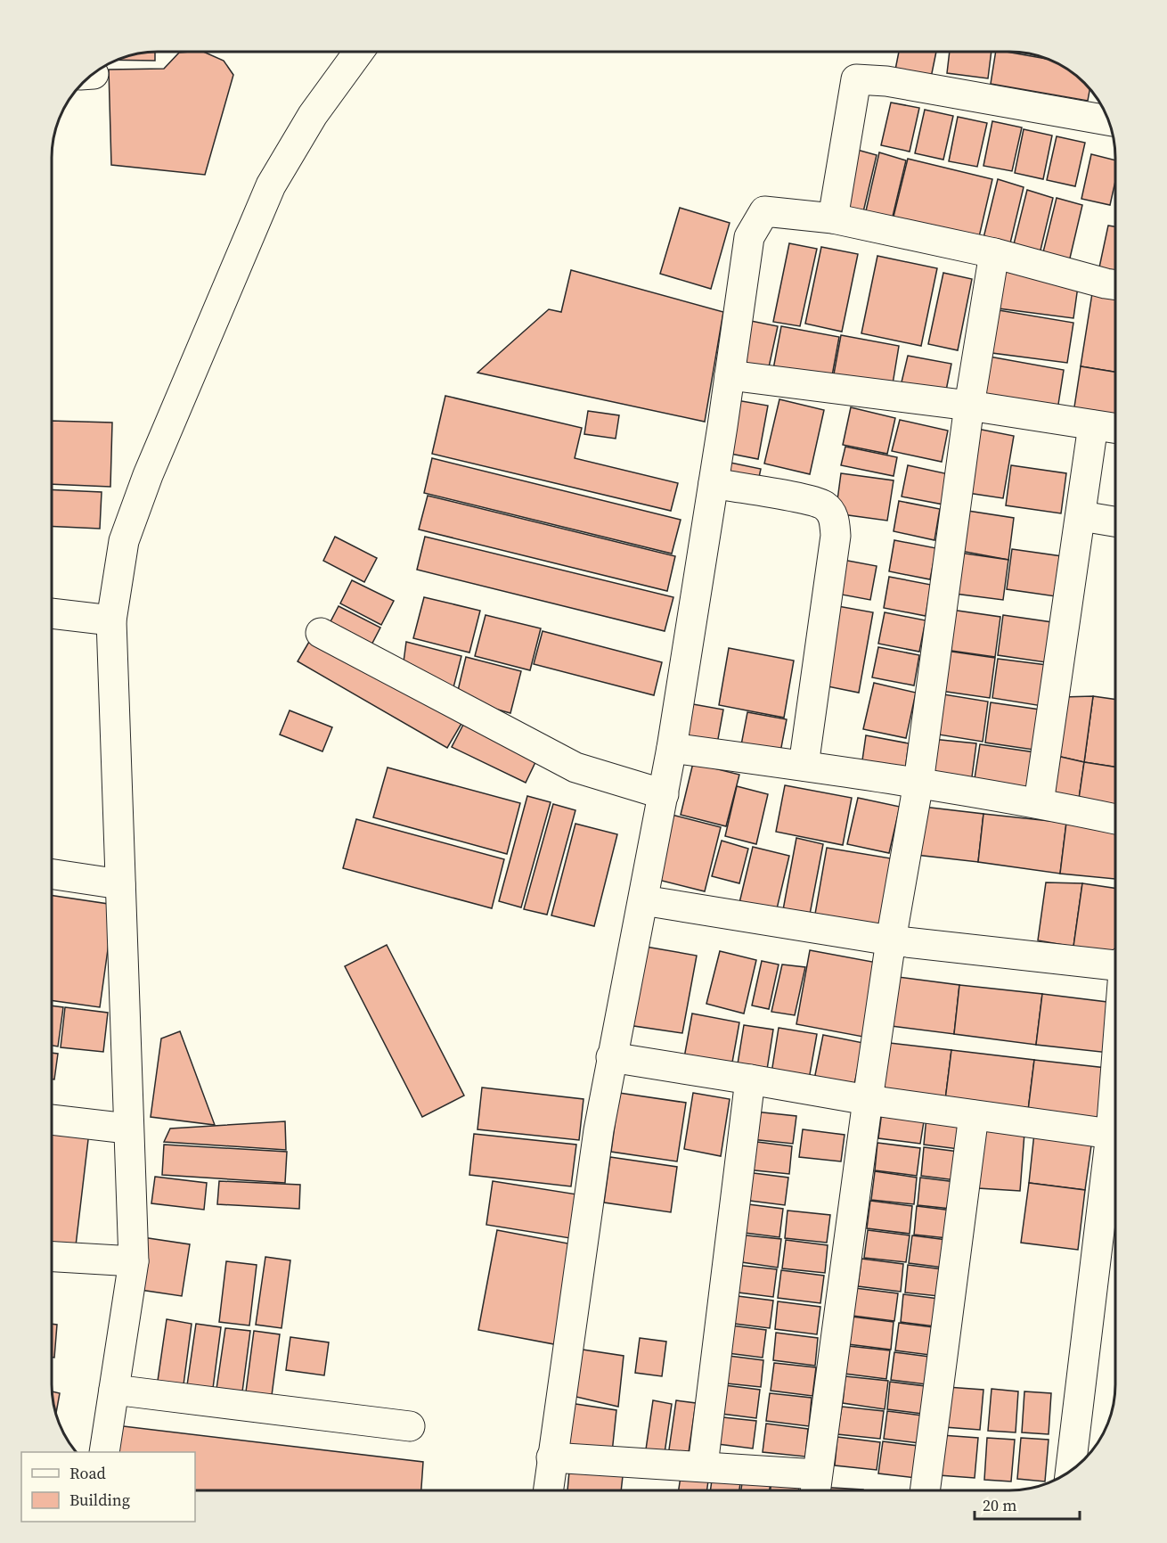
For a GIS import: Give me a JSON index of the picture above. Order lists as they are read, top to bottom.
{
  "legend": ["Road", "Building"],
  "scale_bar": "20 m"
}
